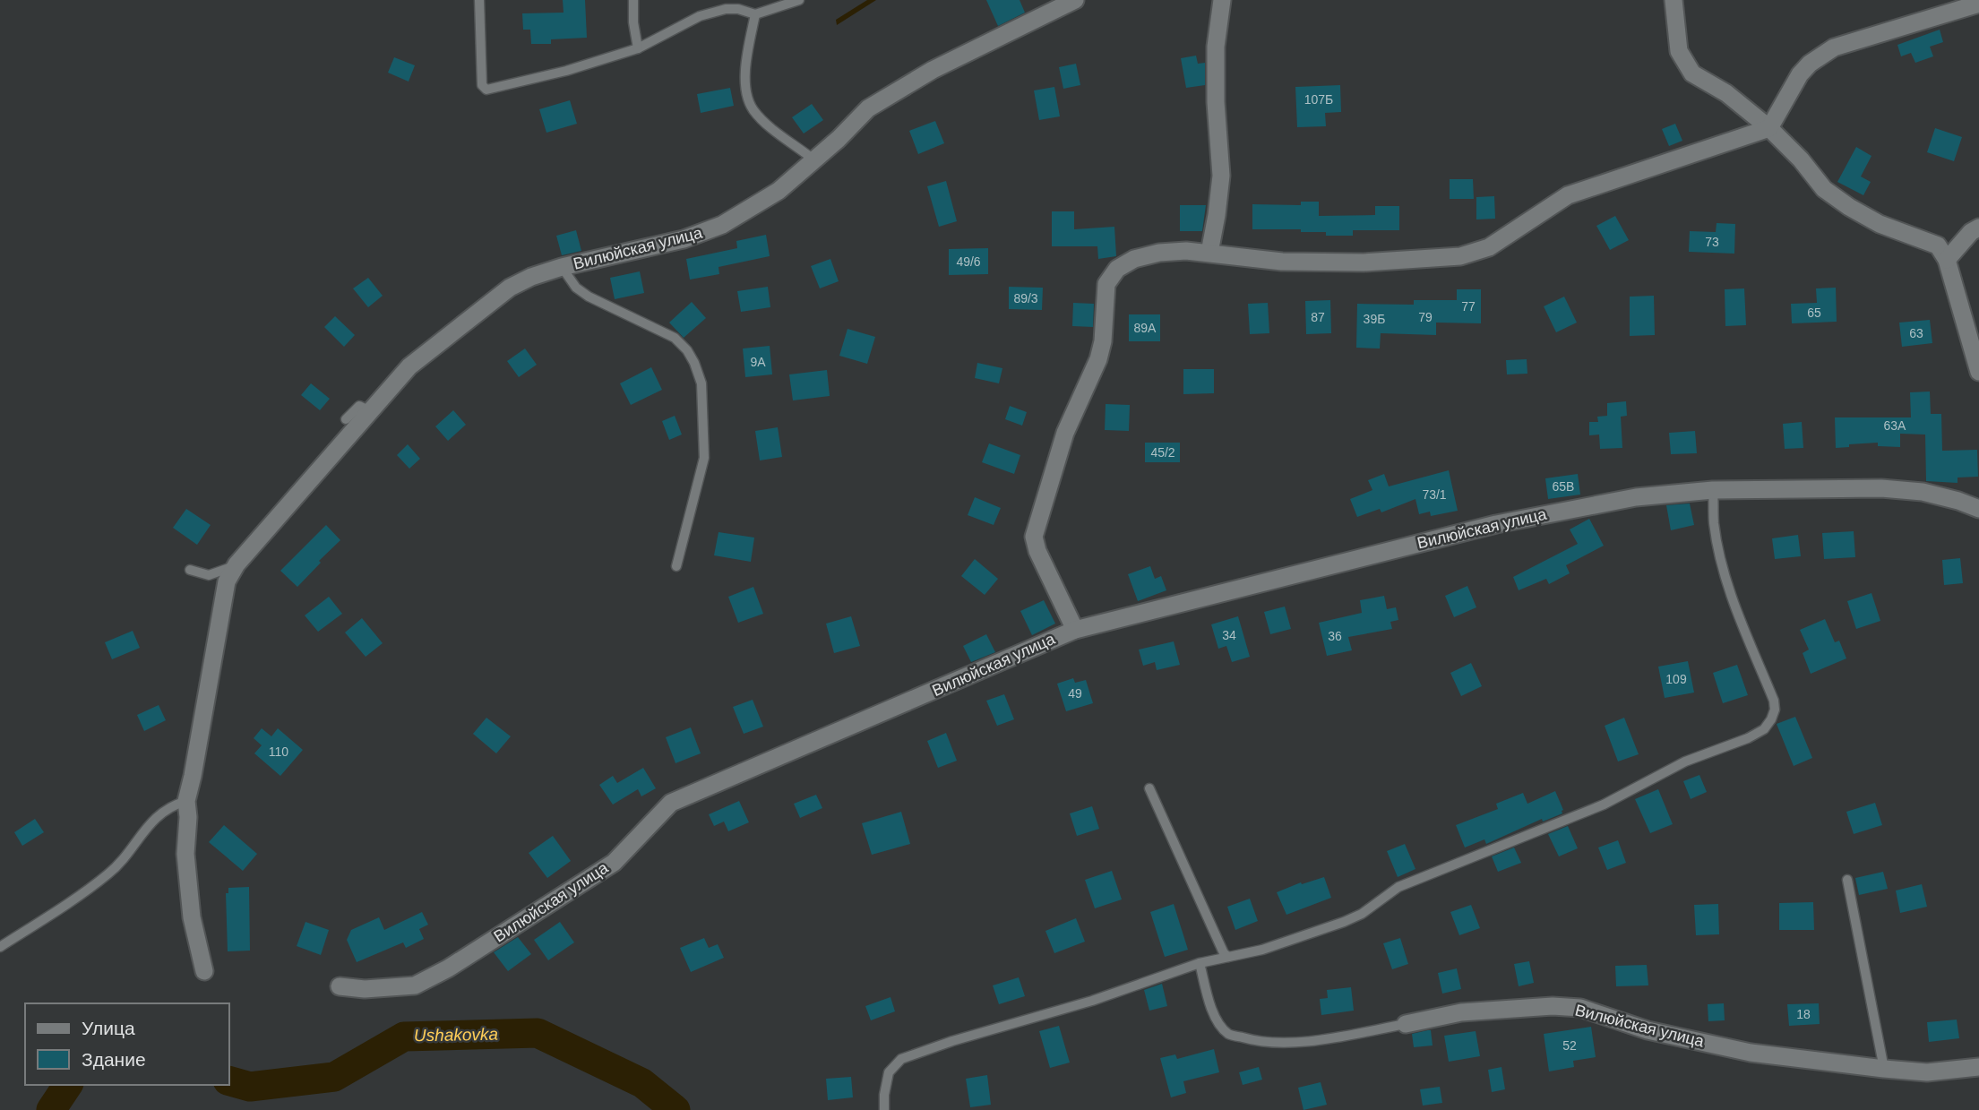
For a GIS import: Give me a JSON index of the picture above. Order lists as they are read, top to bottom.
{
  "streets": {
    "street": ["Вилюйская улица"]
  },
  "water": ["Ushakovka"],
  "house_numbers": [
    "107Б",
    "73",
    "49/6",
    "89/3",
    "77",
    "65",
    "87",
    "79",
    "39Б",
    "89А",
    "63",
    "9А",
    "63А",
    "45/2",
    "65В",
    "73/1",
    "34",
    "36",
    "109",
    "49",
    "110",
    "18",
    "52"
  ],
  "legend": ["Улица", "Здание"]
}
